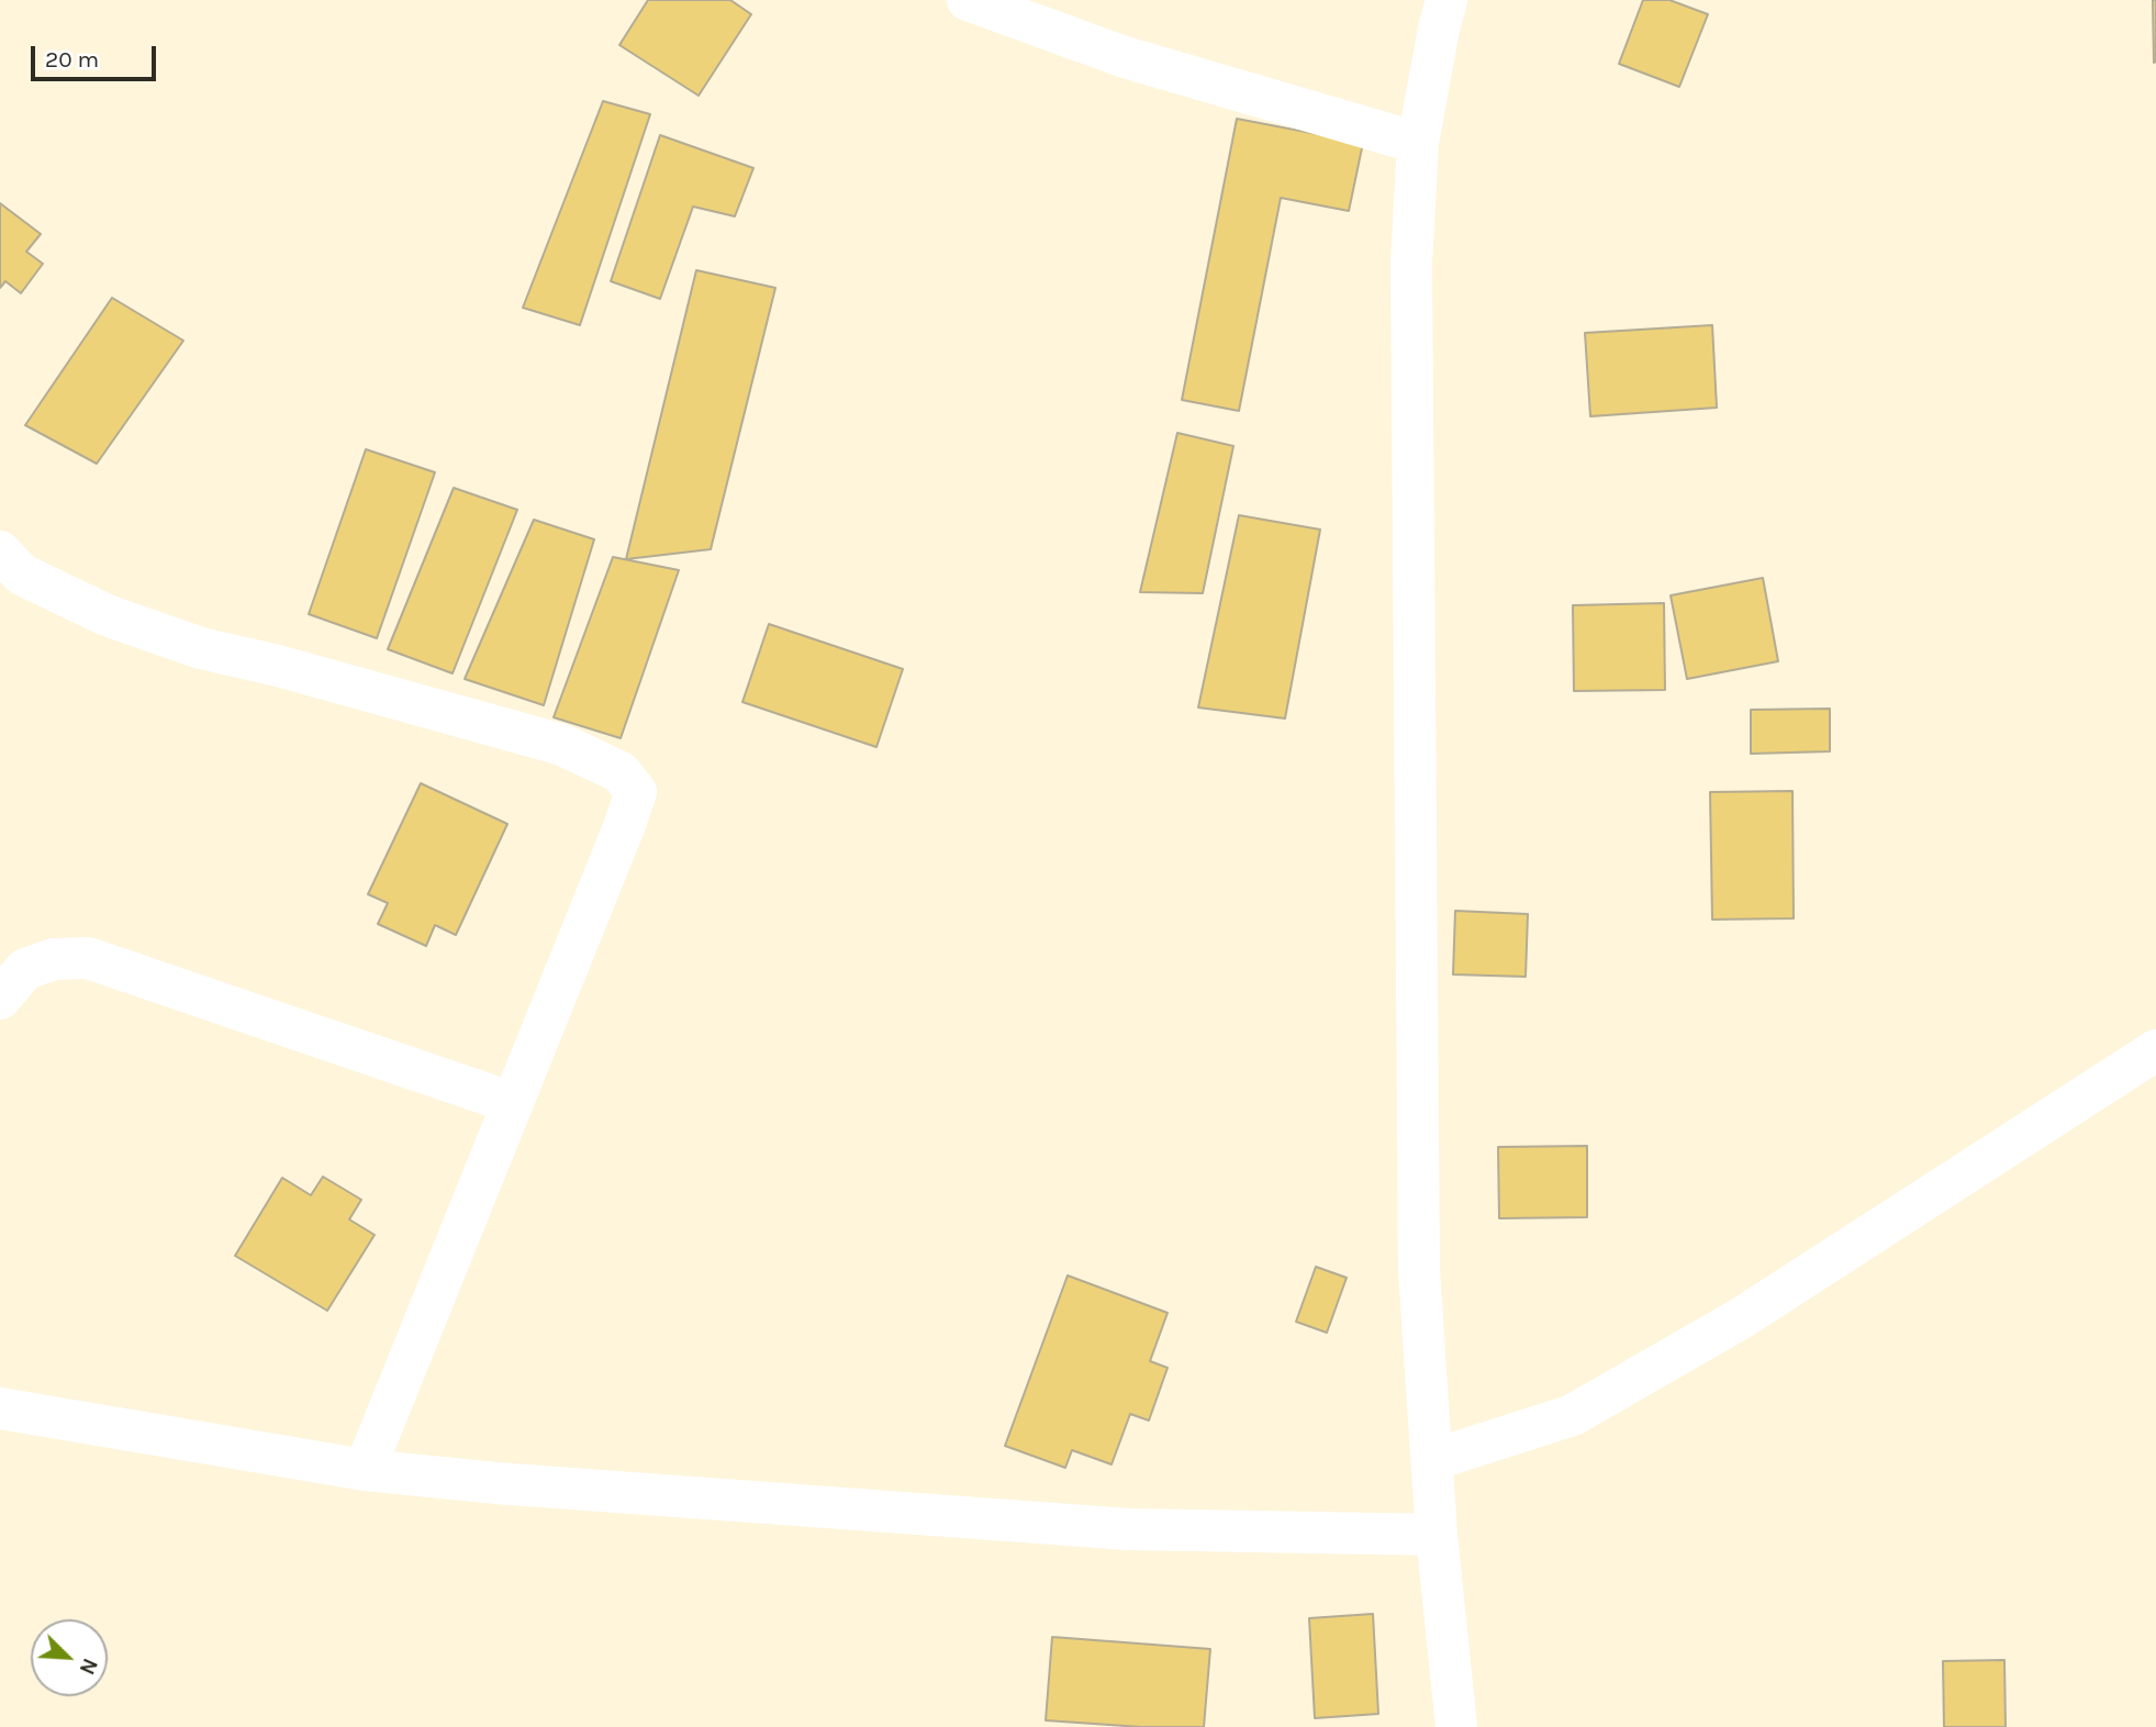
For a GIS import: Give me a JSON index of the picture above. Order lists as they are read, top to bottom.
{
  "scale_bar": "20 m",
  "north": "bottom right"
}
